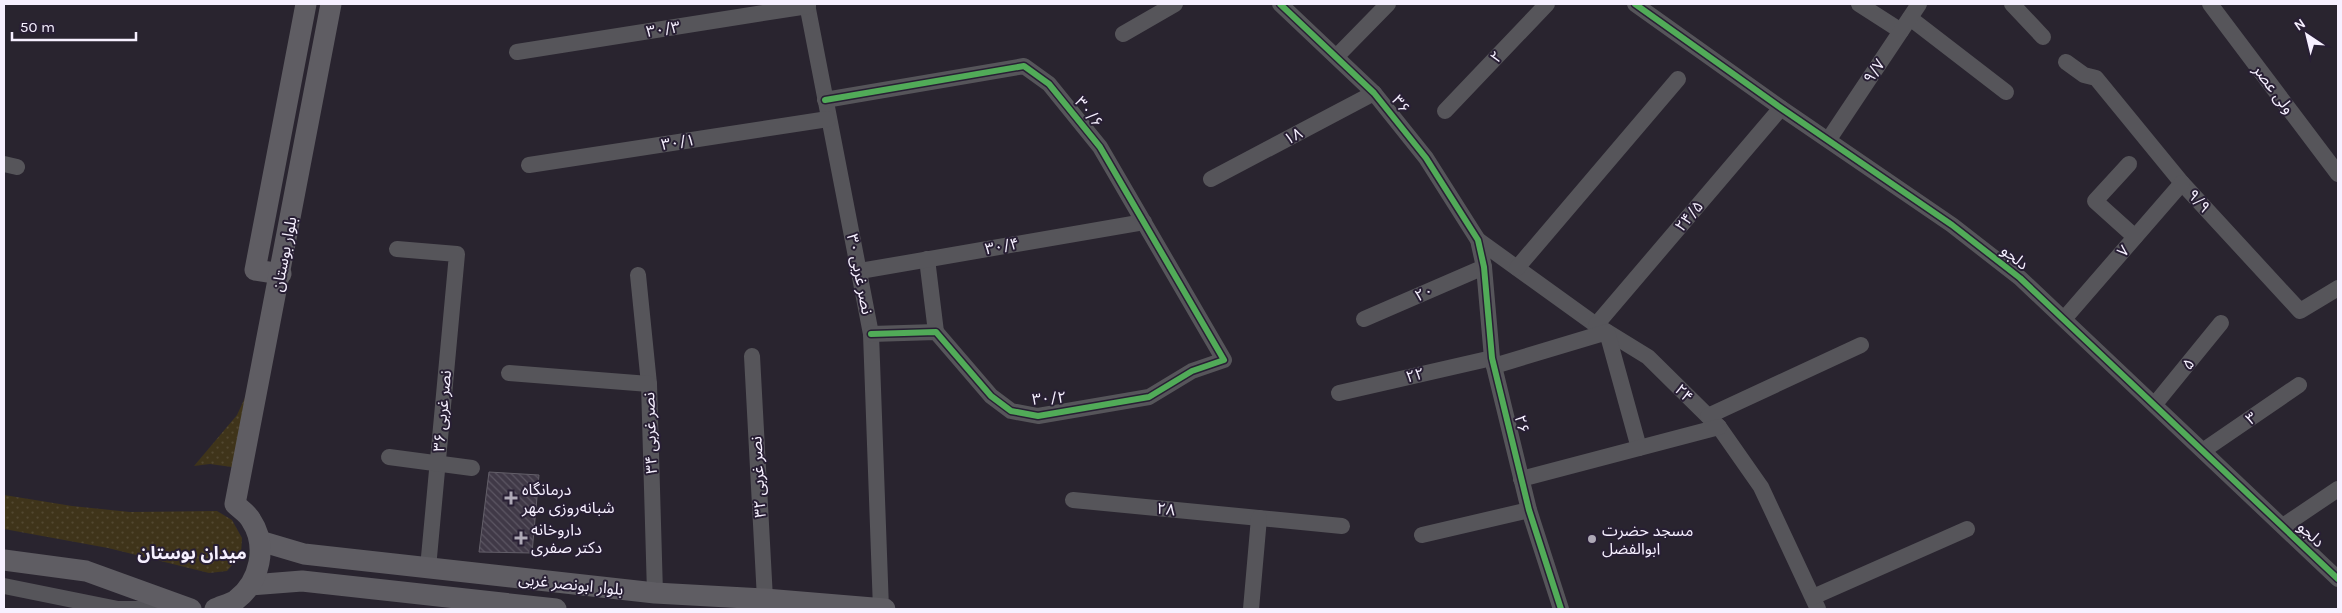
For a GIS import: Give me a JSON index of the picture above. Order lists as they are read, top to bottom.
{
  "streets": {
    "main road": ["بلوار بوستان", "بلوار ابونصر غربی"],
    "street": [
      "۳۰/۳",
      "۲",
      "۹/۷",
      "ولی عصر",
      "۳۶",
      "۳۰/۶",
      "۱۸",
      "۳۰/۱",
      "۹/۹",
      "۲۴/۵",
      "۳۰/۴",
      "۷",
      "دلجو",
      "نصر غربی ۳۰",
      "۲۰",
      "۵",
      "۲۲",
      "۲۴",
      "۳۰/۲",
      "نصر غربی ۳۶",
      "۳",
      "۲۶",
      "نصر غربی ۳۴",
      "نصر غربی ۳۲",
      "۲۸"
    ]
  },
  "crossings": [
    ["۳۰/۳", "نصر غربی ۳۰"],
    ["۹/۷", "دلجو"],
    ["۳۶", "۱۸"],
    ["۳۶", "۲۴"],
    ["۳۶", "۲۶"],
    ["۳۰/۶", "۳۰/۴"],
    ["۳۰/۶", "نصر غربی ۳۰"],
    ["۳۰/۶", "۳۰/۲"],
    ["۳۰/۱", "نصر غربی ۳۰"],
    ["۹/۹", "۷"],
    ["۲۴/۵", "دلجو"],
    ["۲۴/۵", "۲۲"],
    ["۲۴/۵", "۲۴"],
    ["۳۰/۴", "نصر غربی ۳۰"],
    ["۷", "دلجو"],
    ["بلوار بوستان", "بلوار ابونصر غربی"],
    ["دلجو", "۵"],
    ["دلجو", "۳"],
    ["نصر غربی ۳۰", "بلوار ابونصر غربی"],
    ["۲۰", "۲۶"],
    ["۲۲", "۲۴"],
    ["۲۲", "۲۶"],
    ["۲۴", "۲۶"],
    ["نصر غربی ۳۶", "بلوار ابونصر غربی"],
    ["نصر غربی ۳۴", "بلوار ابونصر غربی"],
    ["نصر غربی ۳۲", "بلوار ابونصر غربی"]
  ],
  "districts": ["میدان بوستان"],
  "places": {
    "health": ["درمانگاه شبانه‌روزی مهر", "داروخانه دکتر صفری"],
    "other": ["مسجد حضرت ابوالفضل"]
  },
  "scale_bar": "50 m",
  "north": "top left"
}
